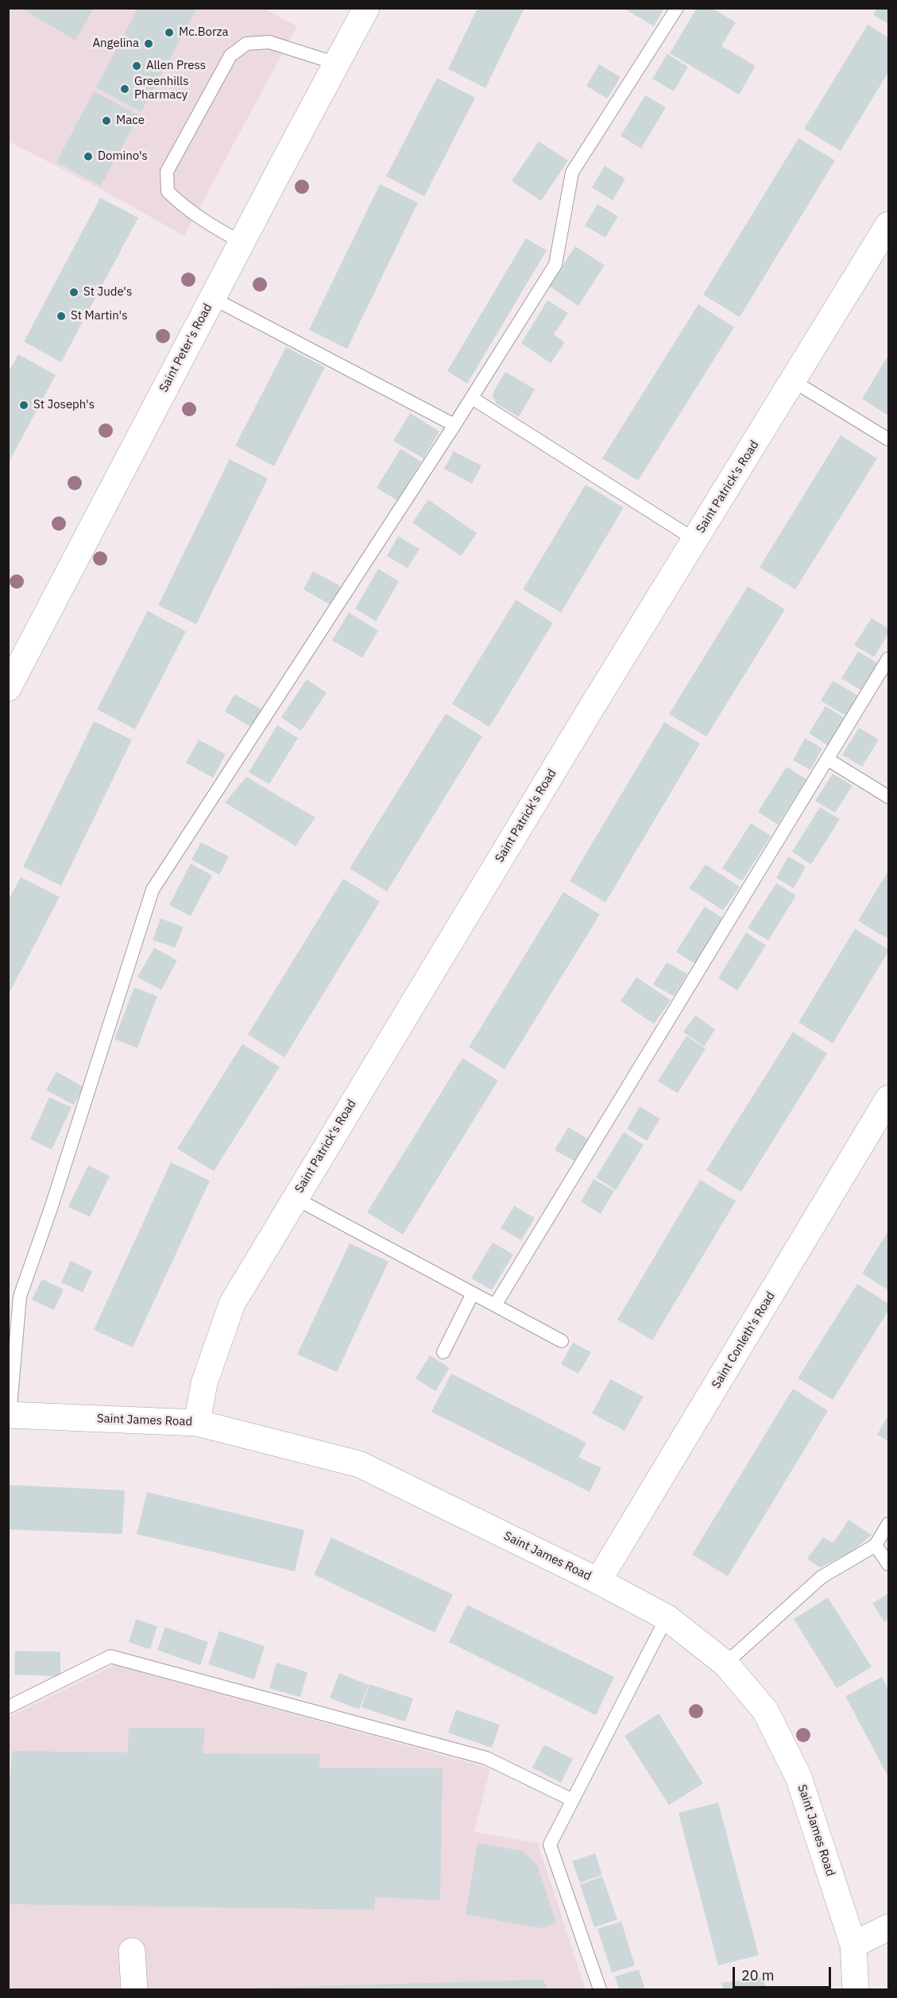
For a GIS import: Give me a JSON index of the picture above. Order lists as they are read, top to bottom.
{
  "streets": {
    "street": [
      "Saint Peter's Road",
      "Saint Patrick's Road",
      "Saint Conleth's Road",
      "Saint James Road"
    ]
  },
  "crossings": [
    ["Saint Patrick's Road", "Saint James Road"],
    ["Saint Conleth's Road", "Saint James Road"]
  ],
  "places": [
    "Mc.Borza",
    "Angelina",
    "Allen Press",
    "Greenhills Pharmacy",
    "Mace",
    "Domino's",
    "St Jude's",
    "St Martin's",
    "St Joseph's"
  ],
  "scale_bar": "20 m"
}
